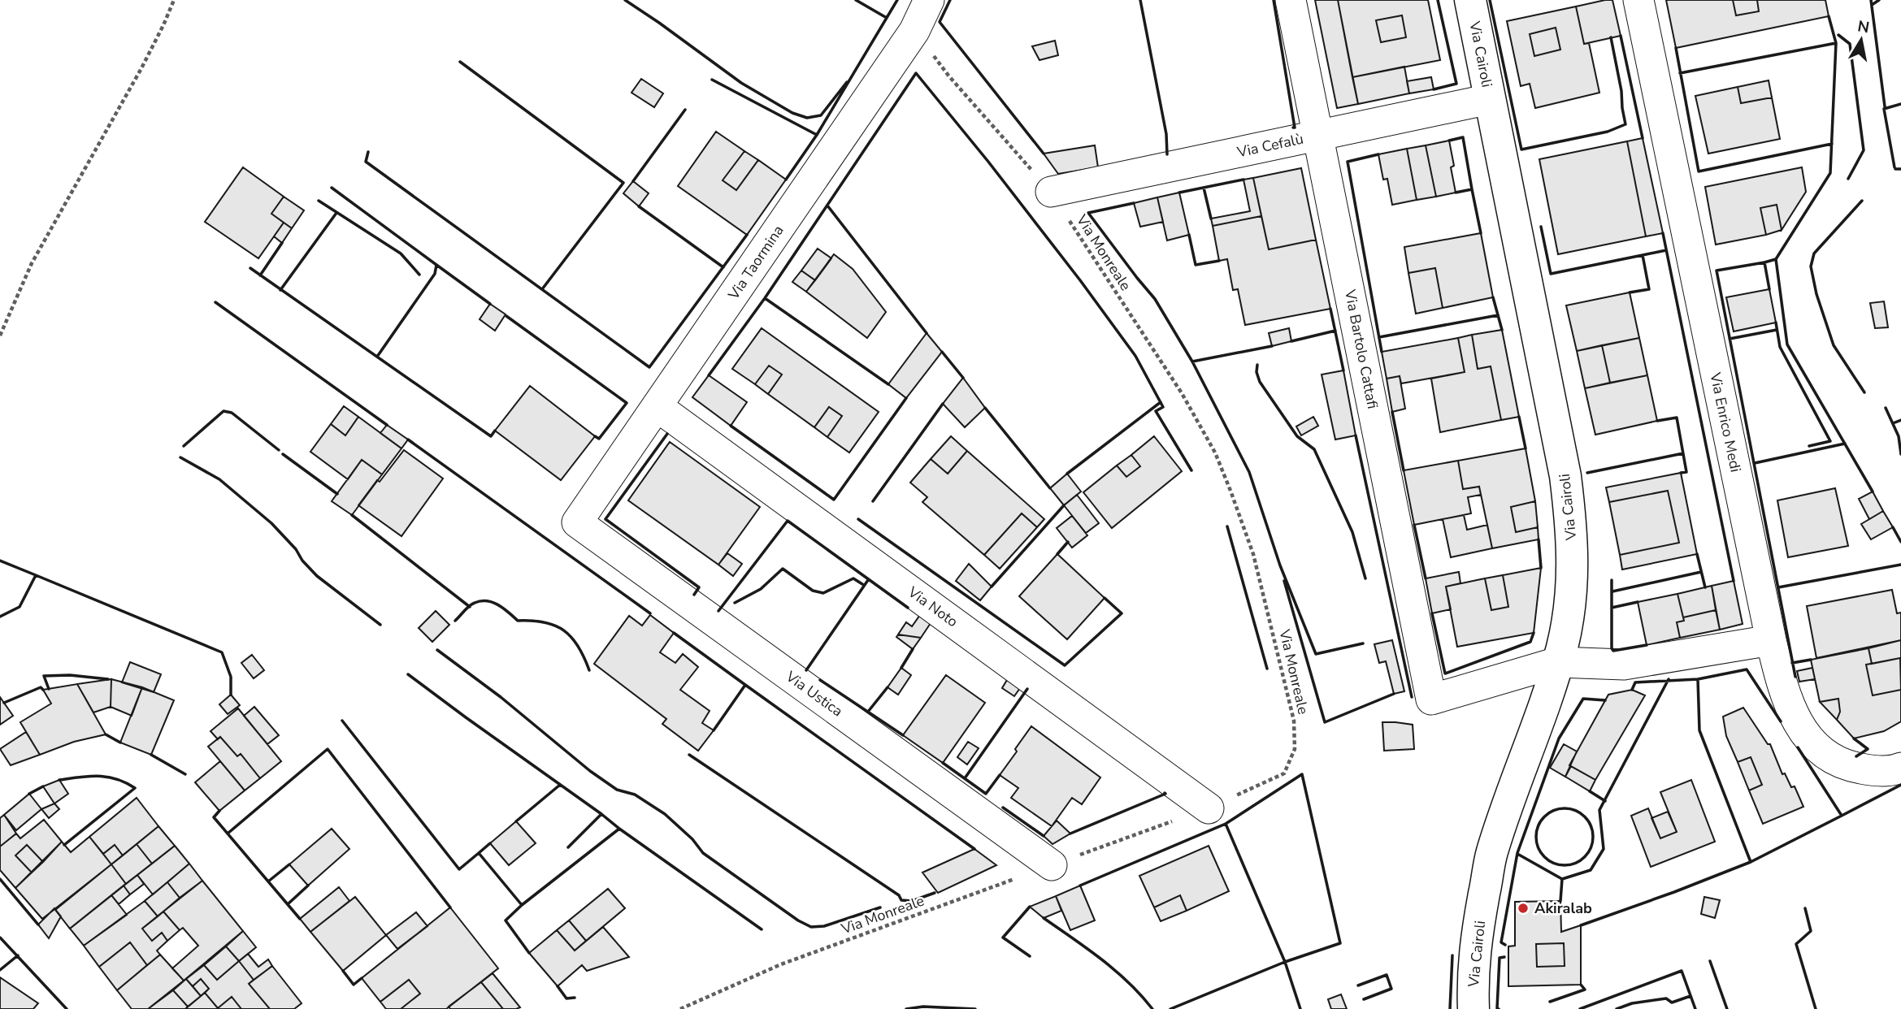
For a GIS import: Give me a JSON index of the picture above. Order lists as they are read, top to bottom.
{
  "streets": {
    "street": [
      "Via Cairoli",
      "Via Cefalù",
      "Via Taormina",
      "Via Bartolo Cattafi",
      "Via Enrico Medi",
      "Via Noto",
      "Via Ustica"
    ],
    "path": ["Via Monreale"]
  },
  "crossings": [
    ["Via Cairoli", "Via Cefalù"],
    ["Via Cairoli", "Via Bartolo Cattafi"],
    ["Via Cefalù", "Via Monreale"],
    ["Via Cefalù", "Via Bartolo Cattafi"],
    ["Via Monreale", "Via Taormina"],
    ["Via Monreale", "Via Noto"],
    ["Via Monreale", "Via Ustica"],
    ["Via Taormina", "Via Noto"],
    ["Via Taormina", "Via Ustica"]
  ],
  "places": ["Akiralab"],
  "north": "top"
}
